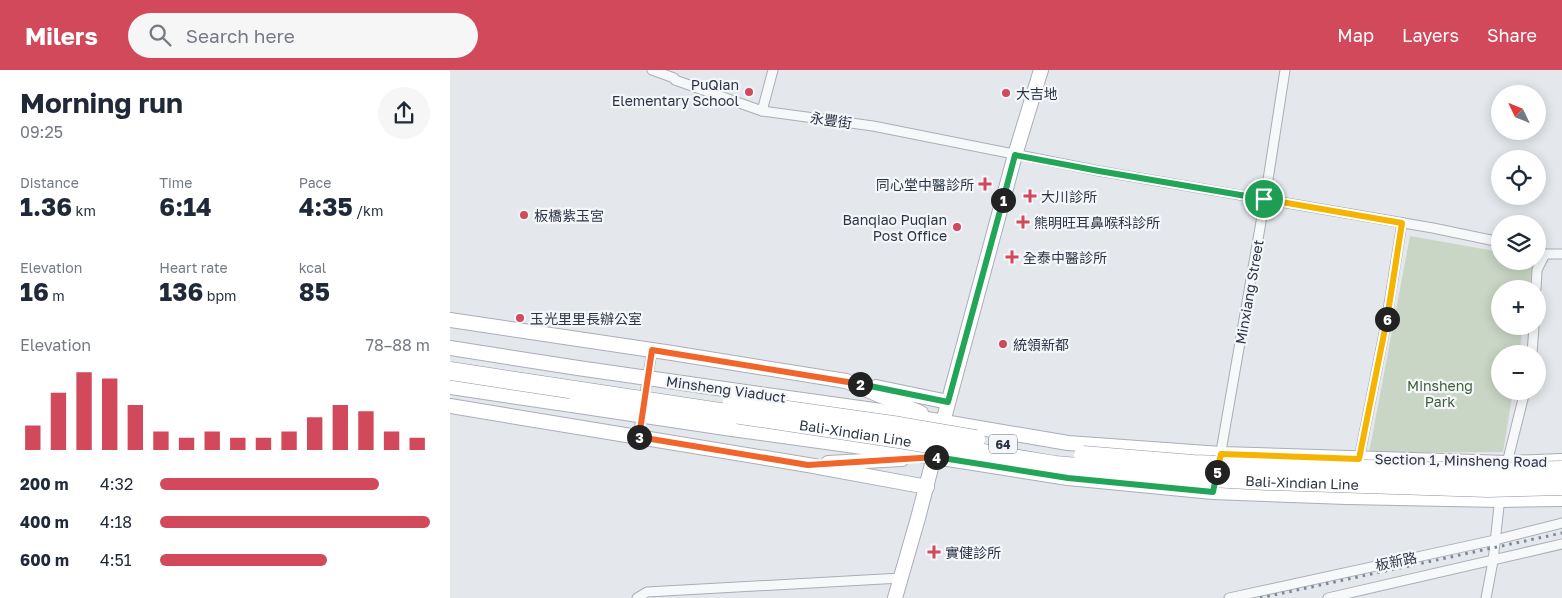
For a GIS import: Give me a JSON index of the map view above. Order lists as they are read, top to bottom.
{
  "streets": {
    "highway": ["Bali-Xindian Line", "64"],
    "main road": ["Minsheng Viaduct", "Section 1, Minsheng Road"],
    "street": ["永豐街", "Minxiang Street", "板新路"]
  },
  "crossings": [
    ["永豐街", "Minxiang Street"],
    ["Minxiang Street", "Section 1, Minsheng Road"],
    ["Minsheng Viaduct", "Section 1, Minsheng Road"]
  ],
  "parks": ["Minsheng Park"],
  "places": {
    "other": [
      "PuQian Elementary School",
      "大吉地",
      "板橋紫玉宮",
      "Banqiao Puqian Post Office",
      "玉光里里長辦公室",
      "統領新都"
    ],
    "health": [
      "同心堂中醫診所",
      "大川診所",
      "熊明旺耳鼻喉科診所",
      "全泰中醫診所",
      "實健診所"
    ]
  },
  "north": "top left",
  "page": {
    "header": "Milers",
    "search": "Search here",
    "nav": ["Map", "Layers", "Share"],
    "heading": ["Morning run", "09:25"],
    "map_buttons": ["+", "−"],
    "stats": [
      ["Distance", "1.36 km"],
      ["Time", "6:14"],
      ["Pace", "4:35 /km"],
      ["Elevation", "16 m"],
      ["Heart rate", "136 bpm"],
      ["kcal", "85"]
    ],
    "pins": [
      "1",
      "6",
      "2",
      "3",
      "4",
      "5"
    ],
    "chart": ["Elevation", "78–88 m"],
    "list": [
      {
        "name": "200 m",
        "note": "4:32"
      },
      {
        "name": "400 m",
        "note": "4:18"
      },
      {
        "name": "600 m",
        "note": "4:51"
      }
    ]
  }
}
